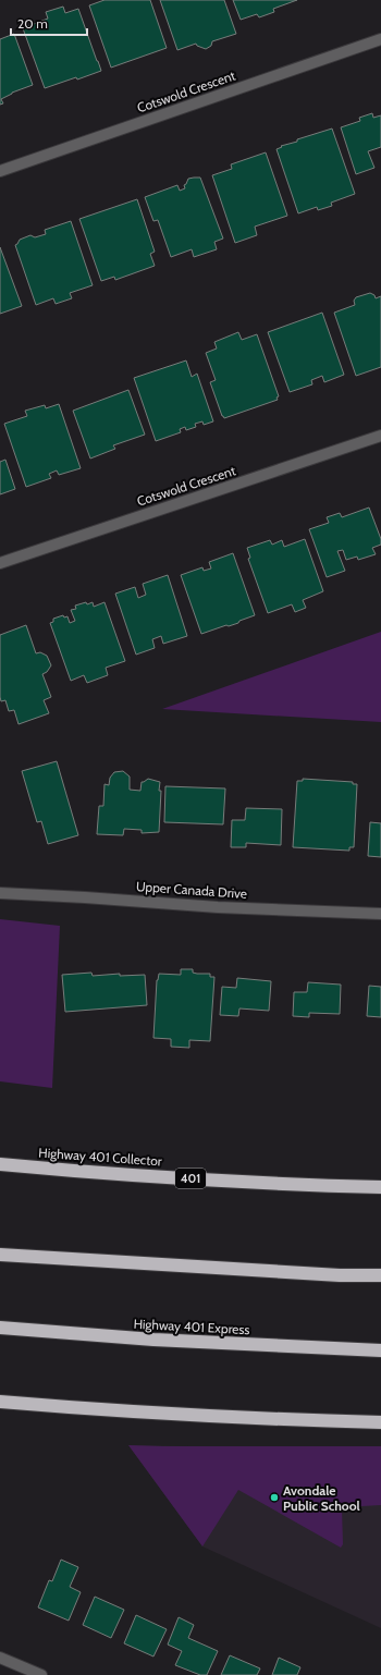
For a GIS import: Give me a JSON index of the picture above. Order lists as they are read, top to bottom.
{
  "streets": {
    "highway": ["Highway 401 Collector", "401", "Highway 401 Express"],
    "street": ["Cotswold Crescent", "Upper Canada Drive"]
  },
  "places": ["Avondale Public School"],
  "scale_bar": "20 m"
}
